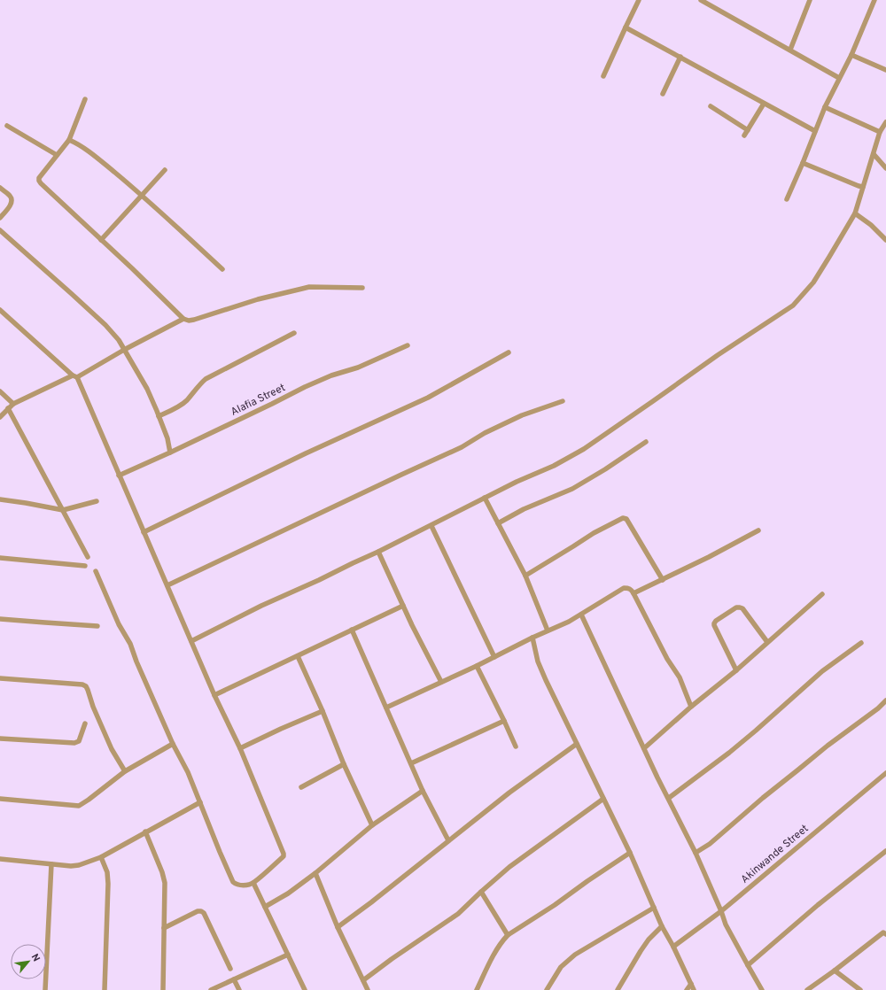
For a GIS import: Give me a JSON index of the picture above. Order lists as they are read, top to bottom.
{
  "streets": {
    "street": ["Alafia Street", "Akinwande Street"]
  },
  "north": "top right"
}
